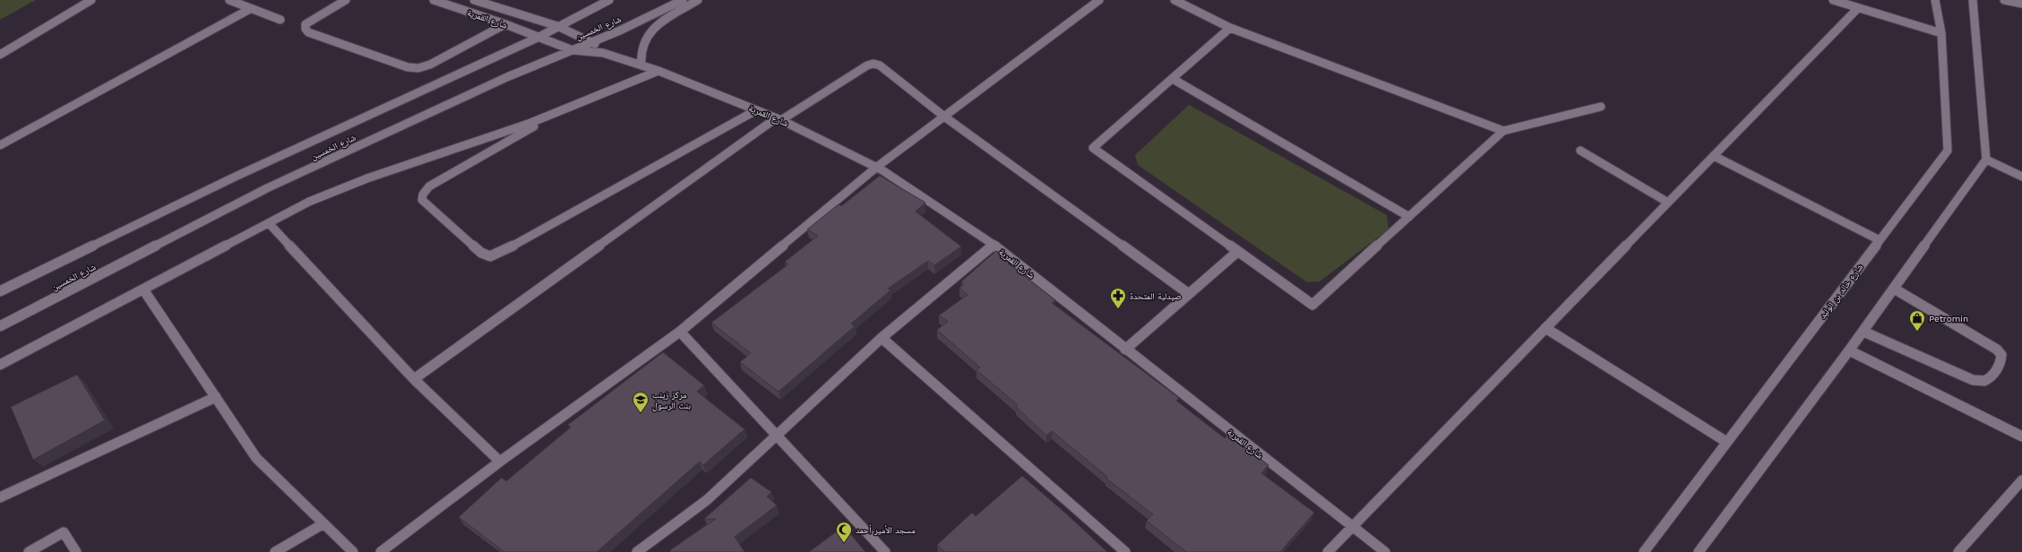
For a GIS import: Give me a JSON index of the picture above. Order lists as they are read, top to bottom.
{
  "streets": {
    "street": ["شارع القمرية", "شارع الخمسين", "شارع خالد بن الوليد"]
  },
  "crossings": [
    ["شارع القمرية", "شارع الخمسين"]
  ],
  "places": {
    "pharmacy": ["صيدلية المتحدة"],
    "shop": ["Petromin"],
    "school or university": ["مركز زينب بنت الرسول"],
    "mosque": ["مسجد الأمير أحمد"]
  }
}
